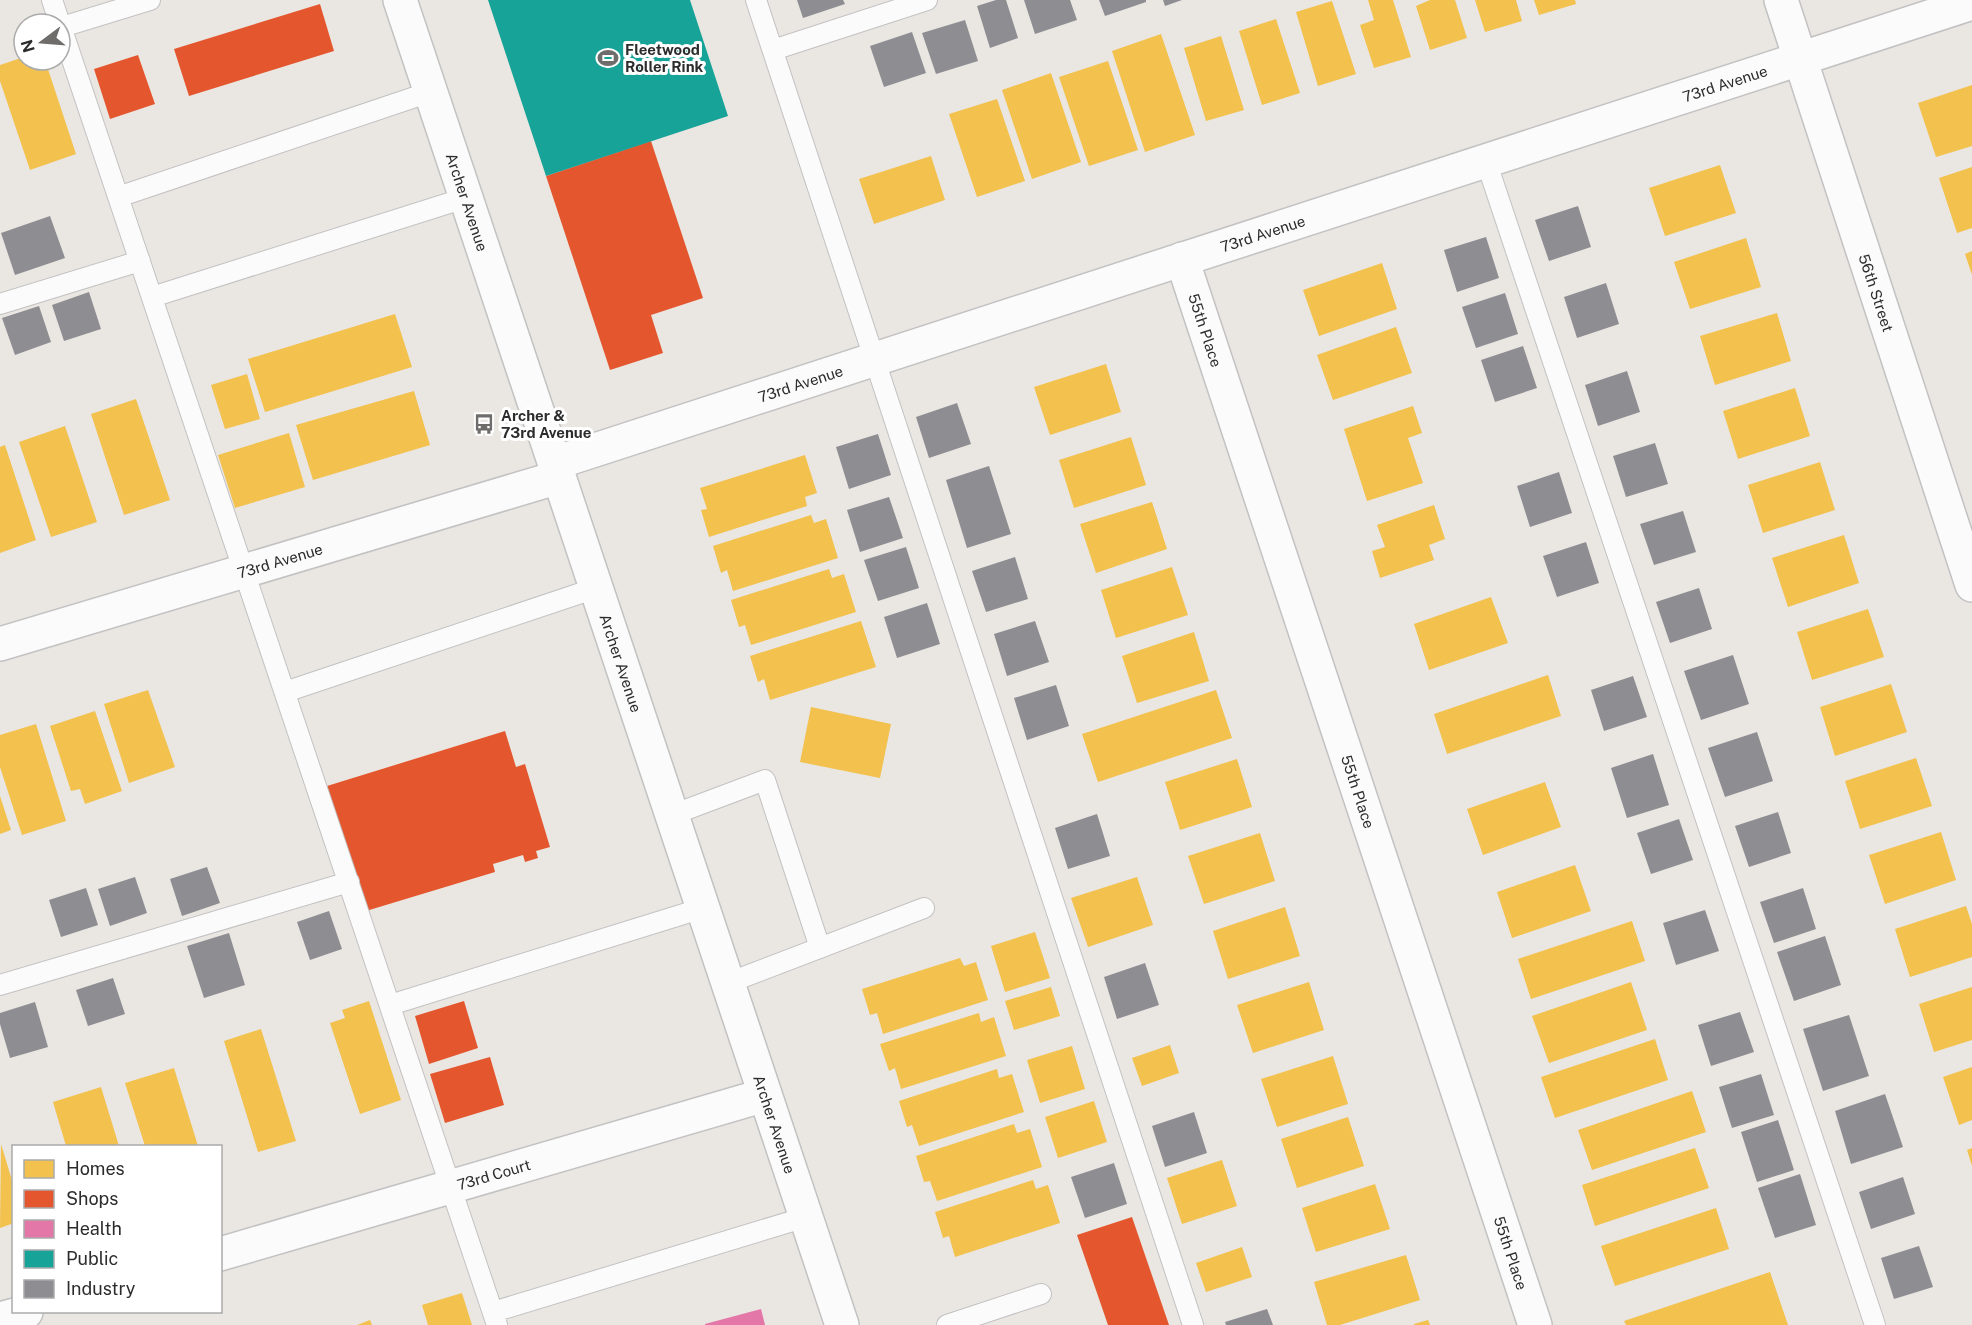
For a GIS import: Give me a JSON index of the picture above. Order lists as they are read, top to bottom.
{
  "streets": {
    "street": [
      "73rd Avenue",
      "Archer Avenue",
      "56th Street",
      "55th Place",
      "73rd Court"
    ]
  },
  "crossings": [
    ["73rd Avenue", "Archer Avenue"],
    ["73rd Avenue", "56th Street"],
    ["73rd Avenue", "55th Place"],
    ["Archer Avenue", "73rd Court"]
  ],
  "places": {
    "sports": ["Fleetwood Roller Rink"],
    "bus stop": ["Archer & 73rd Avenue"]
  },
  "legend": [
    "Homes",
    "Shops",
    "Health",
    "Public",
    "Industry"
  ],
  "north": "left"
}
